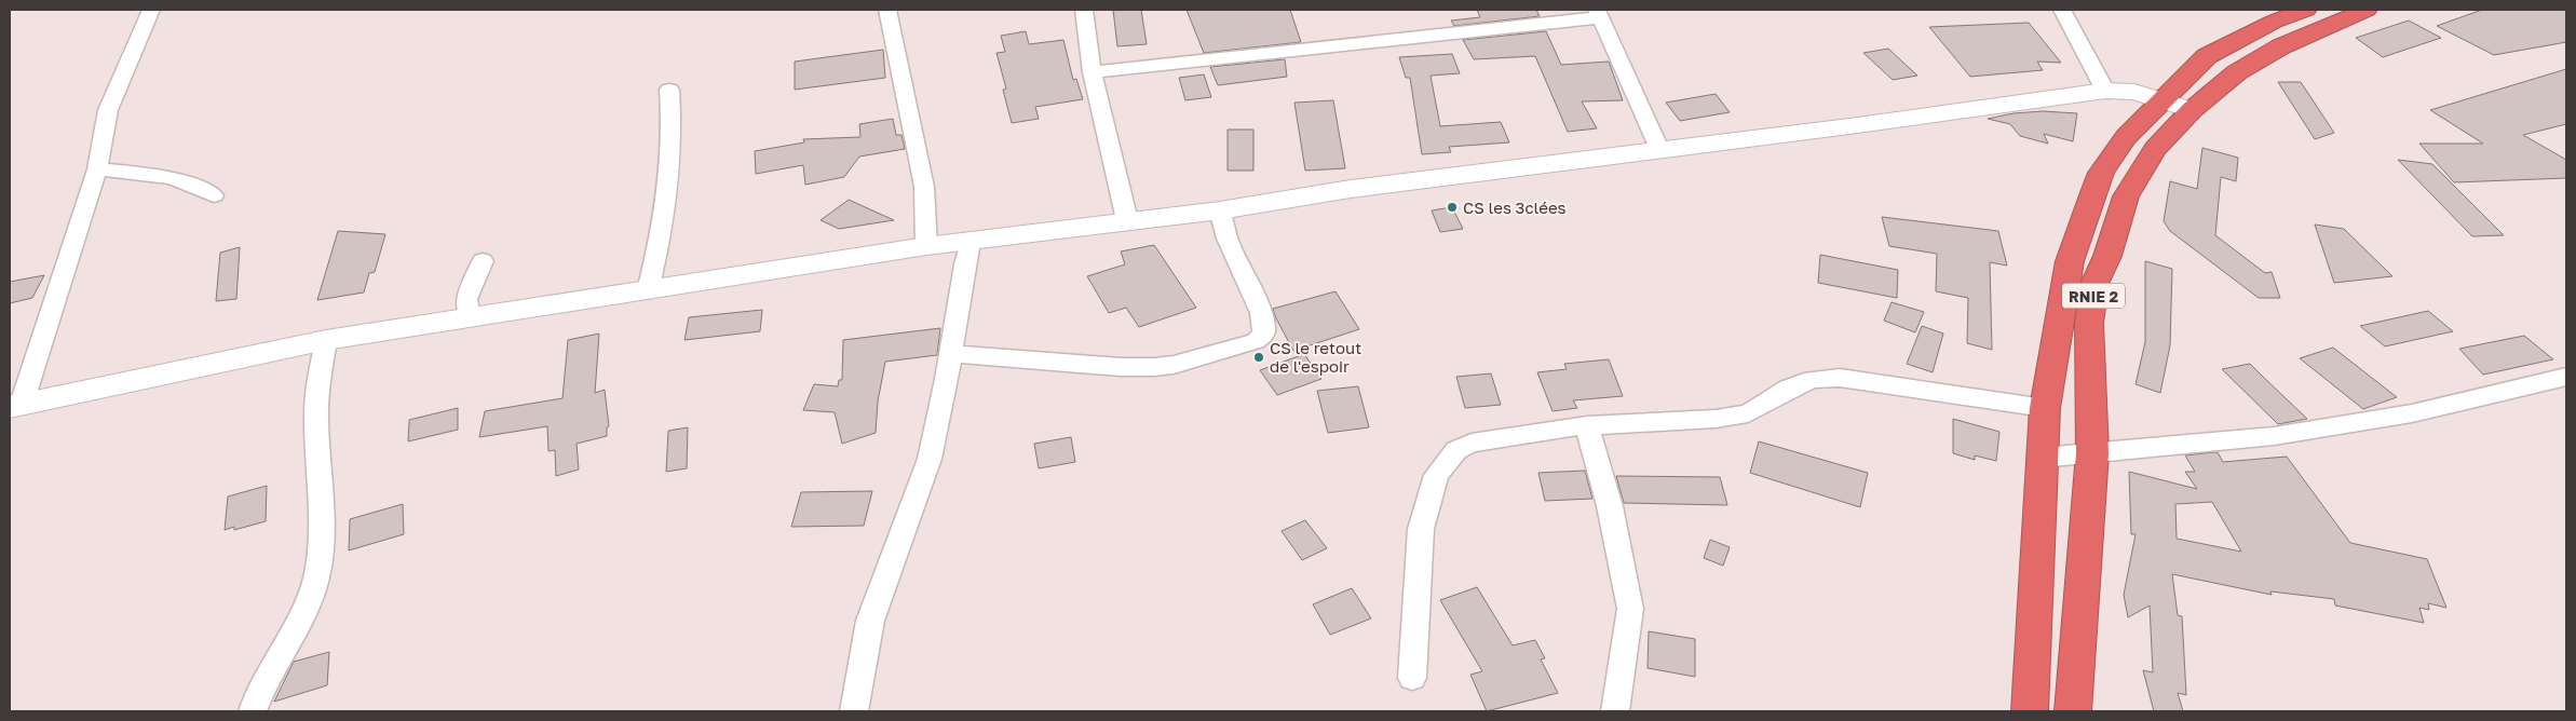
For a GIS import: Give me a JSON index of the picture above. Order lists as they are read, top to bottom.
{
  "streets": {
    "highway": ["RNIE 2"]
  },
  "places": ["CS les 3clées", "CS le retout de l'espoir"]
}
